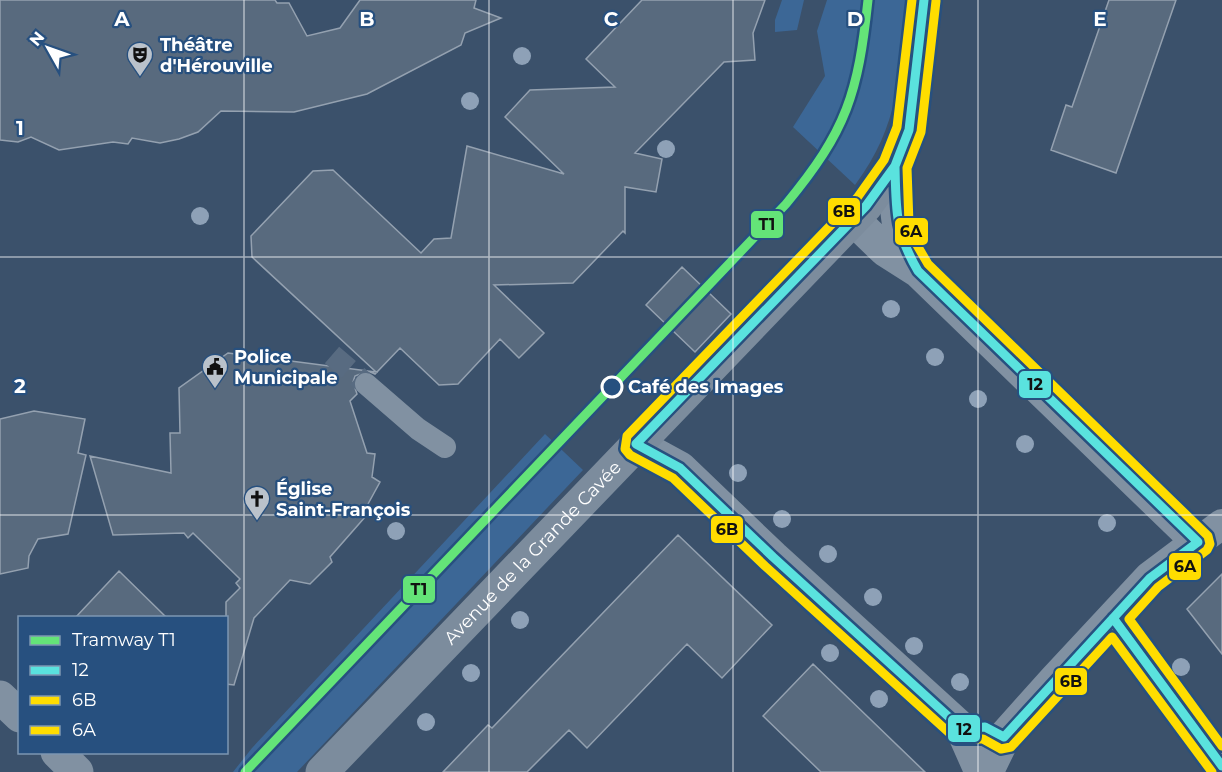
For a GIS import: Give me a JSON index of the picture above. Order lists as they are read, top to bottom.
{
  "streets": {
    "main road": ["Avenue de la Grande Cavée"]
  },
  "places": {
    "theatre": ["Théâtre d'Hérouville"],
    "other": ["Café des Images"],
    "public building": ["Police Municipale"],
    "church": ["Église Saint-François"]
  },
  "lines": [
    "tram line T1",
    "transit line 12",
    "transit line 6B",
    "transit line 6A"
  ],
  "legend": [
    "Tramway T1",
    "12",
    "6B",
    "6A"
  ],
  "north": "top left",
  "grid": {
    "columns": [
      "A",
      "B",
      "C",
      "D",
      "E"
    ],
    "rows": ["1", "2"]
  }
}
